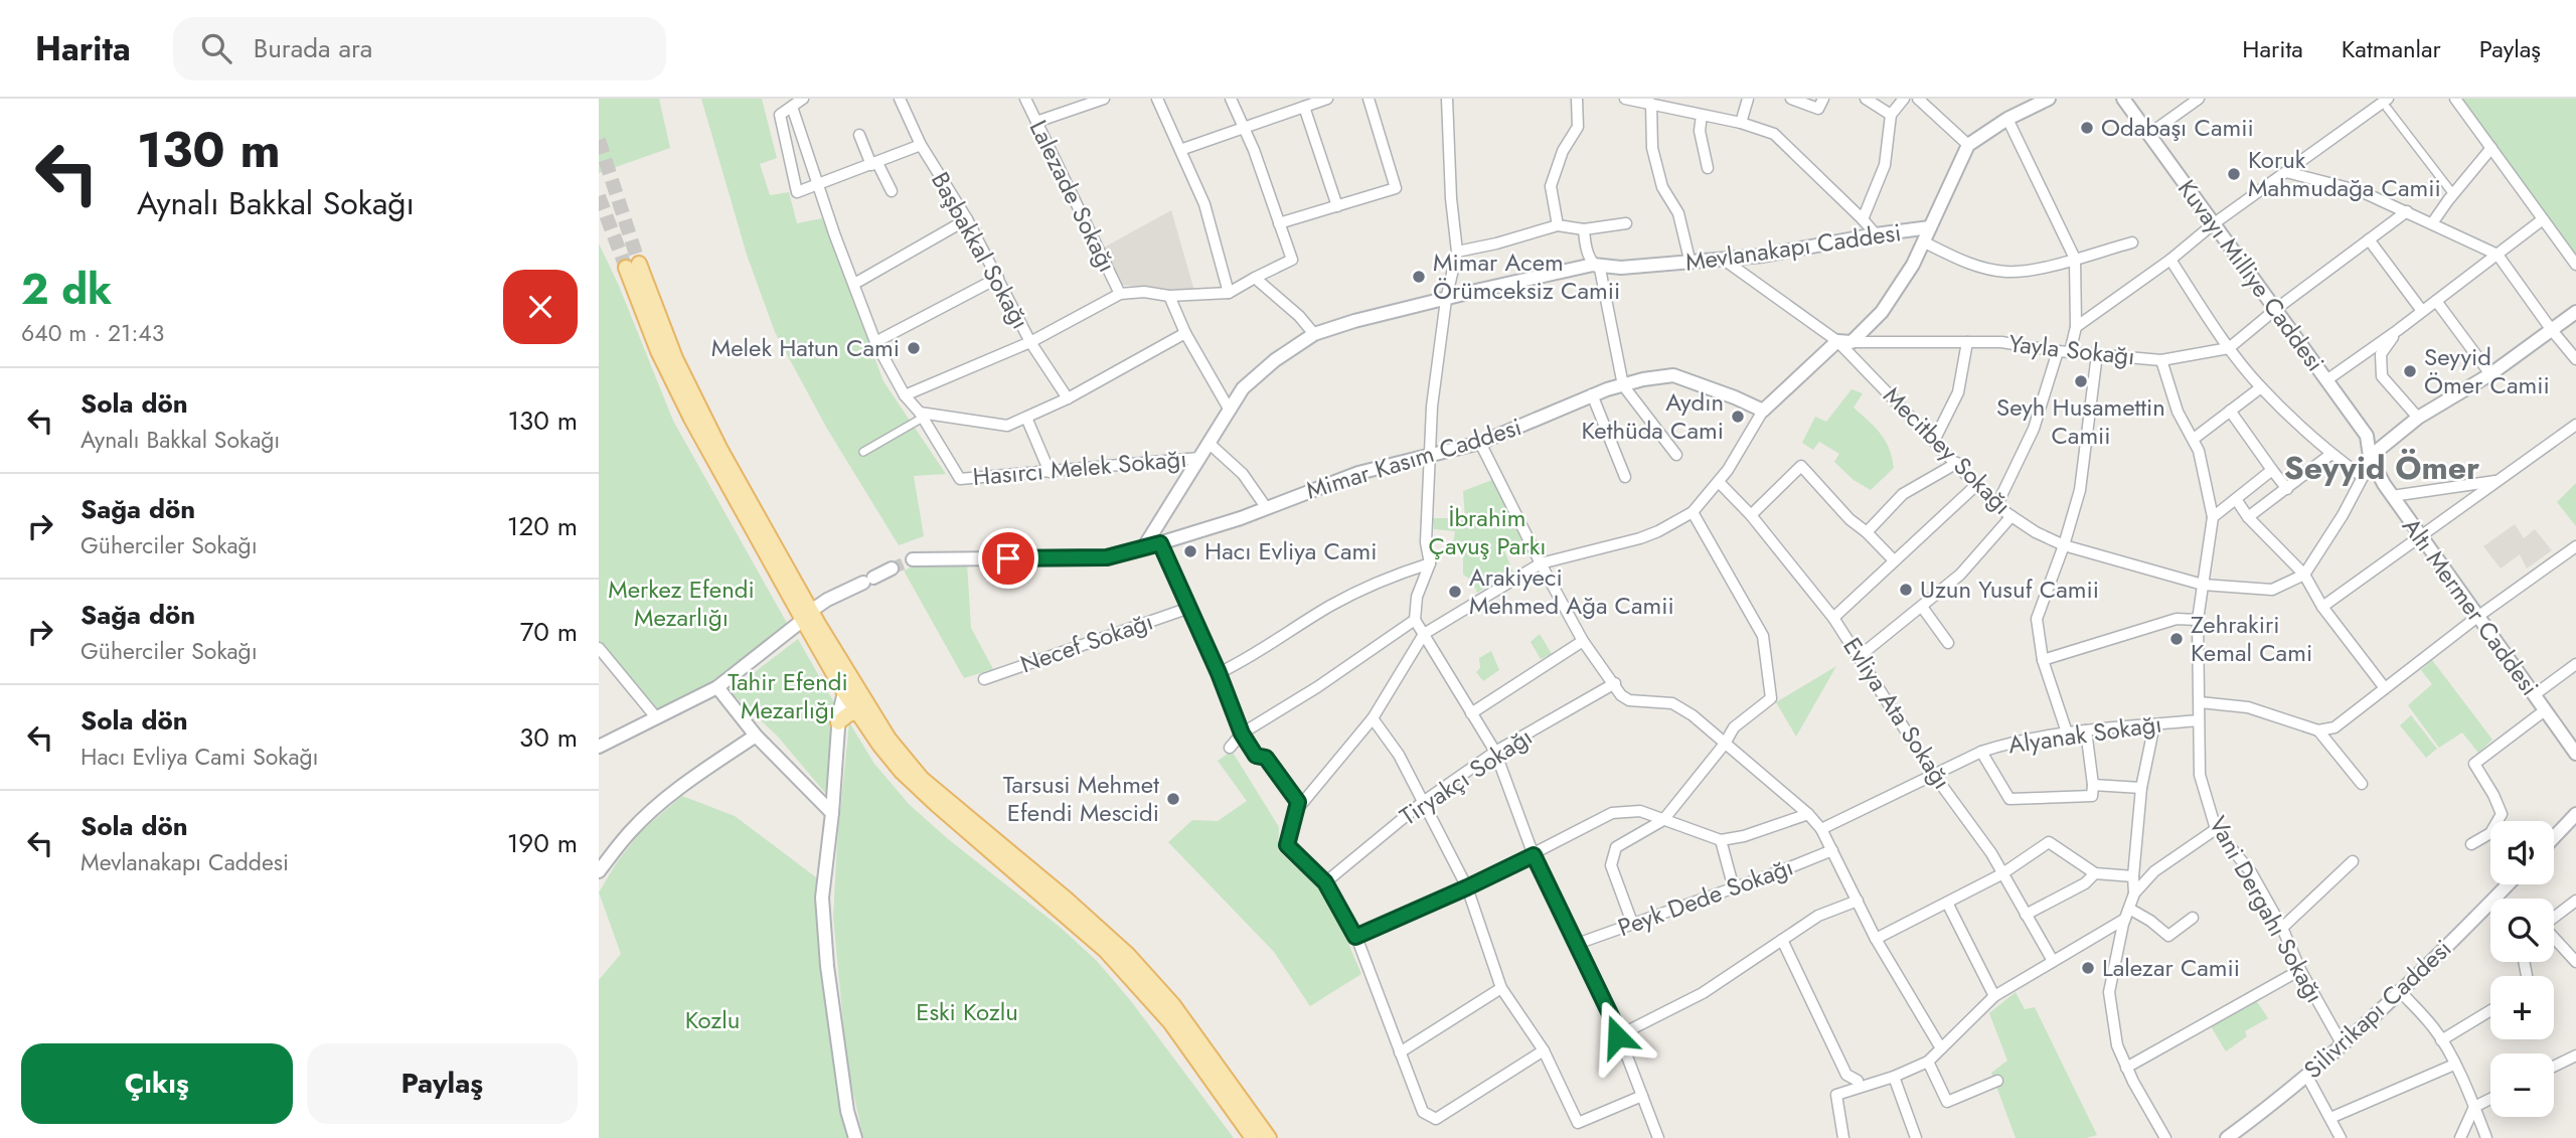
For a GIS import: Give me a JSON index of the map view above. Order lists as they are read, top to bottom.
{
  "streets": {
    "street": [
      "Lalezade Sokağı",
      "Mevlanakapı Caddesi",
      "Başbakkal Sokağı",
      "Kuvayı Milliye Caddesi",
      "Yayla Sokağı",
      "Meсitbey Sokağı",
      "Mimar Kasım Caddesi",
      "Hasırcı Melek Sokağı",
      "Altı Mermer Caddesi",
      "Necef Sokağı",
      "Evliya Ata Sokağı",
      "Alyanak Sokağı",
      "Tiryakçı Sokağı",
      "Peyk Dede Sokağı",
      "Vani Dergahı Sokağı",
      "Silivrikapı Caddesi"
    ]
  },
  "crossings": [
    ["Mevlanakapı Caddesi", "Meсitbey Sokağı"],
    ["Mevlanakapı Caddesi", "Mimar Kasım Caddesi"],
    ["Mevlanakapı Caddesi", "Hasırcı Melek Sokağı"],
    ["Kuvayı Milliye Caddesi", "Yayla Sokağı"],
    ["Kuvayı Milliye Caddesi", "Altı Mermer Caddesi"],
    ["Yayla Sokağı", "Vani Dergahı Sokağı"],
    ["Meсitbey Sokağı", "Vani Dergahı Sokağı"],
    ["Evliya Ata Sokağı", "Alyanak Sokağı"],
    ["Alyanak Sokağı", "Vani Dergahı Sokağı"],
    ["Vani Dergahı Sokağı", "Silivrikapı Caddesi"]
  ],
  "districts": ["Seyyid Ömer"],
  "parks": [
    "İbrahim Çavuş Parkı",
    "Merkez Efendi Mezarlığı",
    "Tahir Efendi Mezarlığı",
    "Eski Kozlu",
    "Kozlu"
  ],
  "places": [
    "Odabaşı Camii",
    "Koruk Mahmudağa Camii",
    "Mimar Acem Örümceksiz Camii",
    "Melek Hatun Cami",
    "Seyyid Ömer Camii",
    "Seyh Husamettin Camii",
    "Aydın Kethüda Cami",
    "Hacı Evliya Cami",
    "Uzun Yusuf Camii",
    "Arakiyeci Mehmed Ağa Camii",
    "Zehrakiri Kemal Cami",
    "Tarsusi Mehmet Efendi Mescidi",
    "Lalezar Camii"
  ],
  "page": {
    "header": "Harita",
    "search": "Burada ara",
    "nav": ["Harita", "Katmanlar", "Paylaş"],
    "turn": ["130 m", "Aynalı Bakkal Sokağı"],
    "heading": ["2 dk", "640 m · 21:43"],
    "list": [
      {
        "name": "Sola dön",
        "note": "Aynalı Bakkal Sokağı",
        "value": "130 m"
      },
      {
        "name": "Sağa dön",
        "note": "Güherciler Sokağı",
        "value": "120 m"
      },
      {
        "name": "Sağa dön",
        "note": "Güherciler Sokağı",
        "value": "70 m"
      },
      {
        "name": "Sola dön",
        "note": "Hacı Evliya Cami Sokağı",
        "value": "30 m"
      },
      {
        "name": "Sola dön",
        "note": "Mevlanakapı Caddesi",
        "value": "190 m"
      }
    ],
    "map_buttons": ["+", "−"],
    "buttons": ["Çıkış", "Paylaş"]
  }
}
